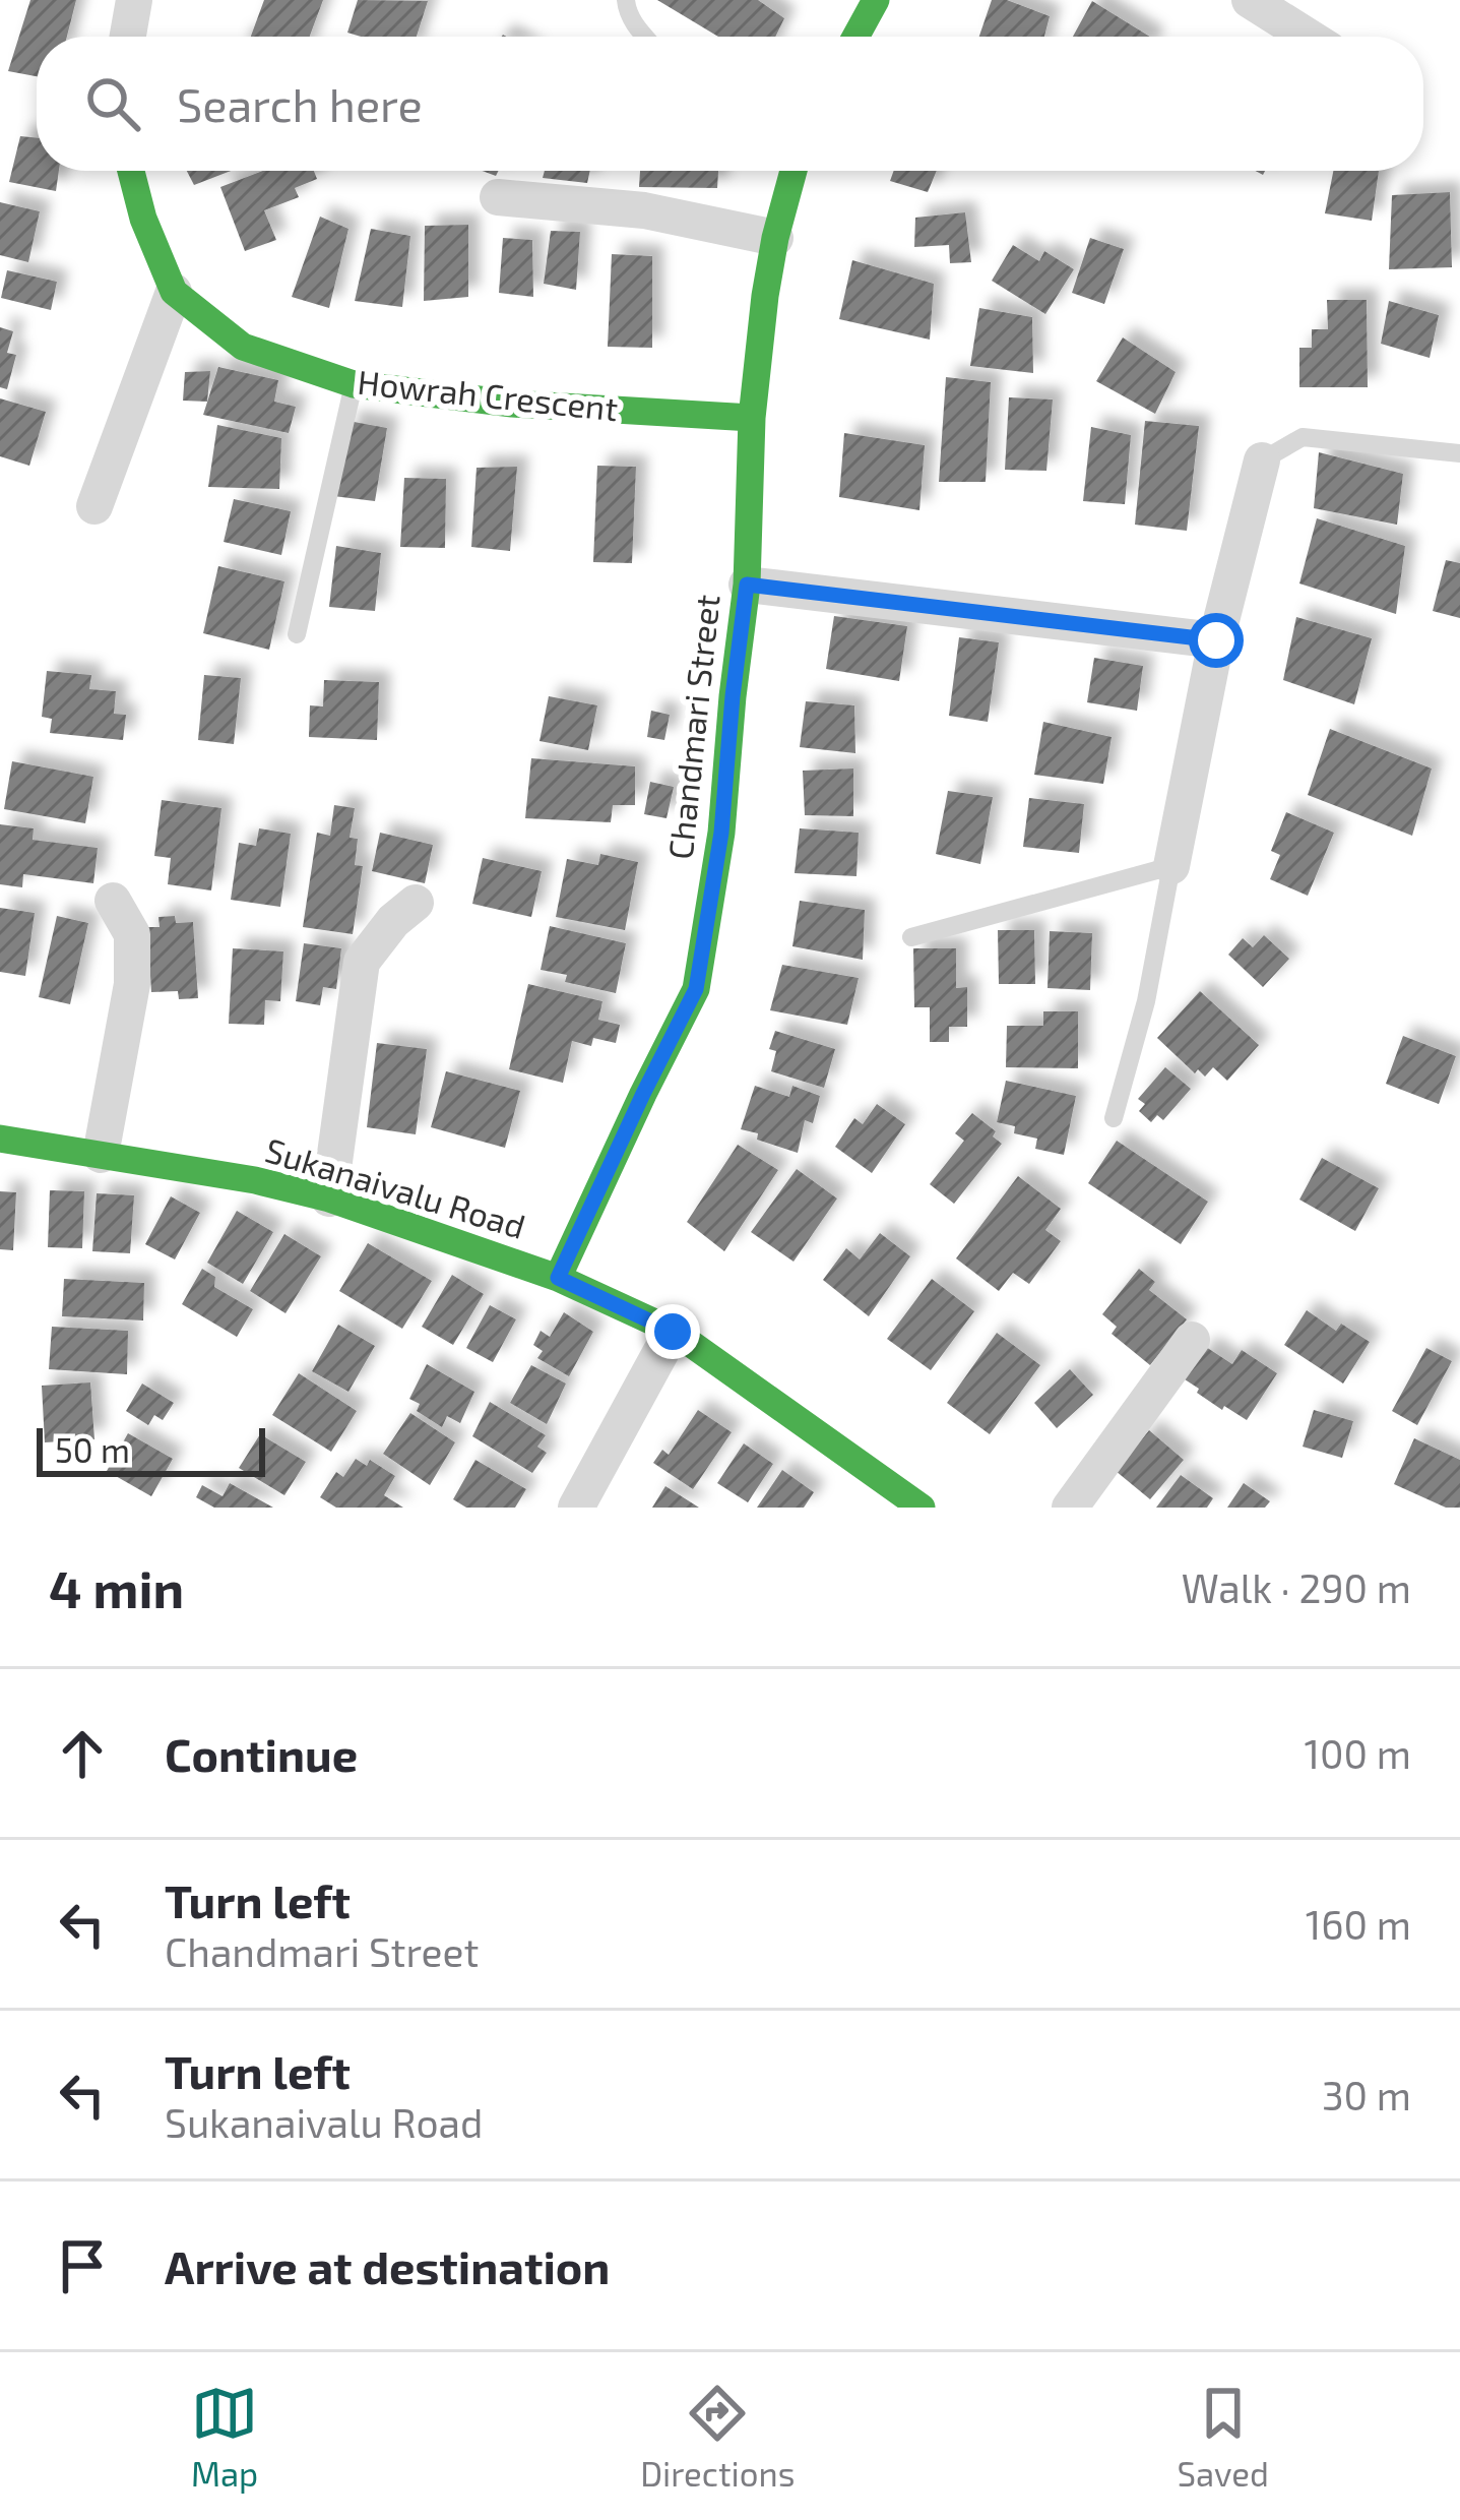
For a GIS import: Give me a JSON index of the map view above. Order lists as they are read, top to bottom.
{
  "streets": {
    "street": ["Howrah Crescent", "Chandmari Street", "Sukanaivalu Road"]
  },
  "crossings": [
    ["Howrah Crescent", "Chandmari Street"],
    ["Chandmari Street", "Sukanaivalu Road"]
  ],
  "scale_bar": "50 m",
  "page": {
    "search": "Search here",
    "scale": "50 m",
    "heading": ["4 min", "Walk · 290 m"],
    "list": [
      ["Continue", "100 m"],
      ["Turn left", "Chandmari Street", "160 m"],
      ["Turn left", "Sukanaivalu Road", "30 m"],
      "Arrive at destination"
    ],
    "nav": ["Map", "Directions", "Saved"]
  }
}
